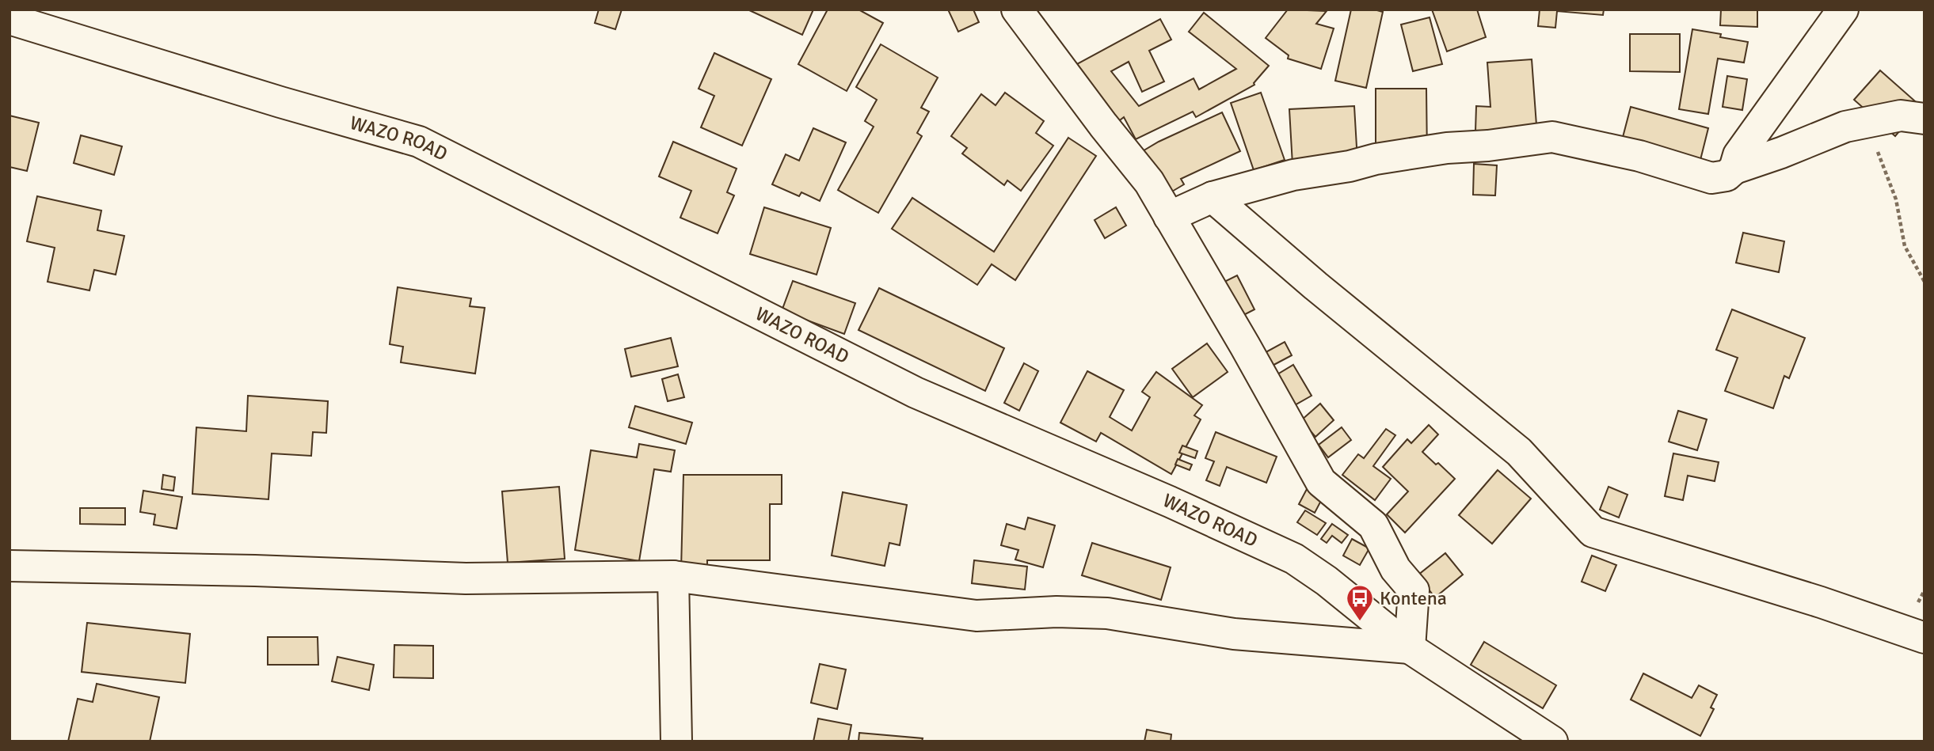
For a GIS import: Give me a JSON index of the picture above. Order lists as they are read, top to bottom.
{
  "streets": {
    "street": ["WAZO ROAD"]
  },
  "places": {
    "bus stop": ["Kontena"]
  }
}
